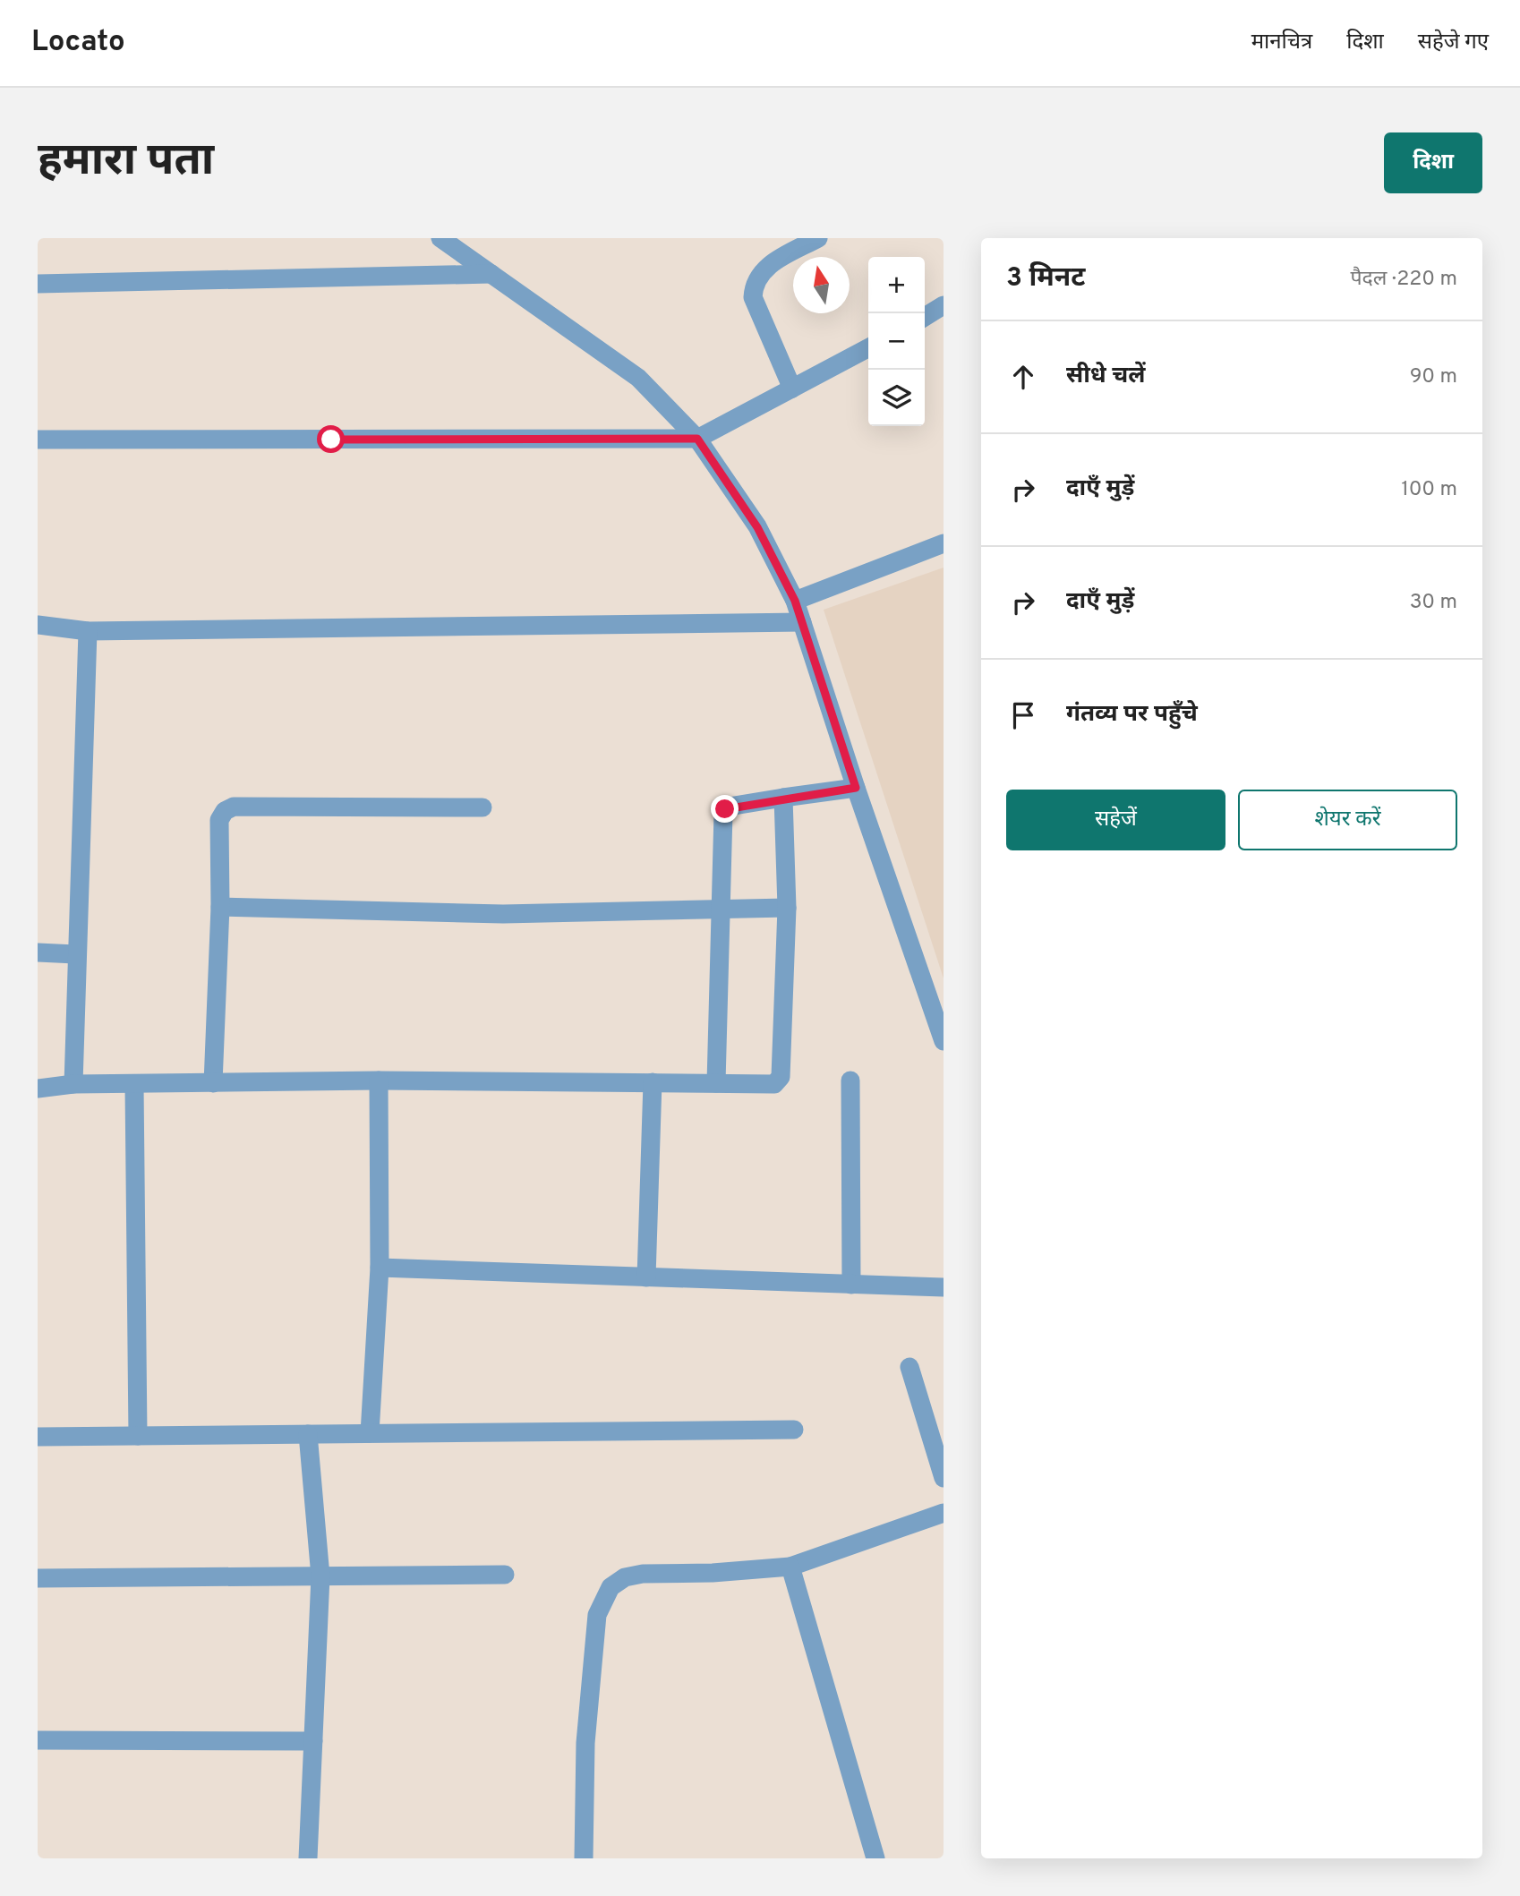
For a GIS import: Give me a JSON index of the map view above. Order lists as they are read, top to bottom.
{
  "north": "top",
  "page": {
    "header": "Locato",
    "nav": ["मानचित्र", "दिशा", "सहेजे गए"],
    "buttons": [
      "दिशा",
      ["सहेजें", "शेयर करें"]
    ],
    "title": "हमारा पता",
    "heading": ["3 मिनट", "पैदल · 220 m"],
    "map_buttons": ["+", "−"],
    "list": [
      ["सीधे चलें", "90 m"],
      ["दाएँ मुड़ें", "100 m"],
      ["दाएँ मुड़ें", "30 m"],
      "गंतव्य पर पहुँचे"
    ]
  }
}
